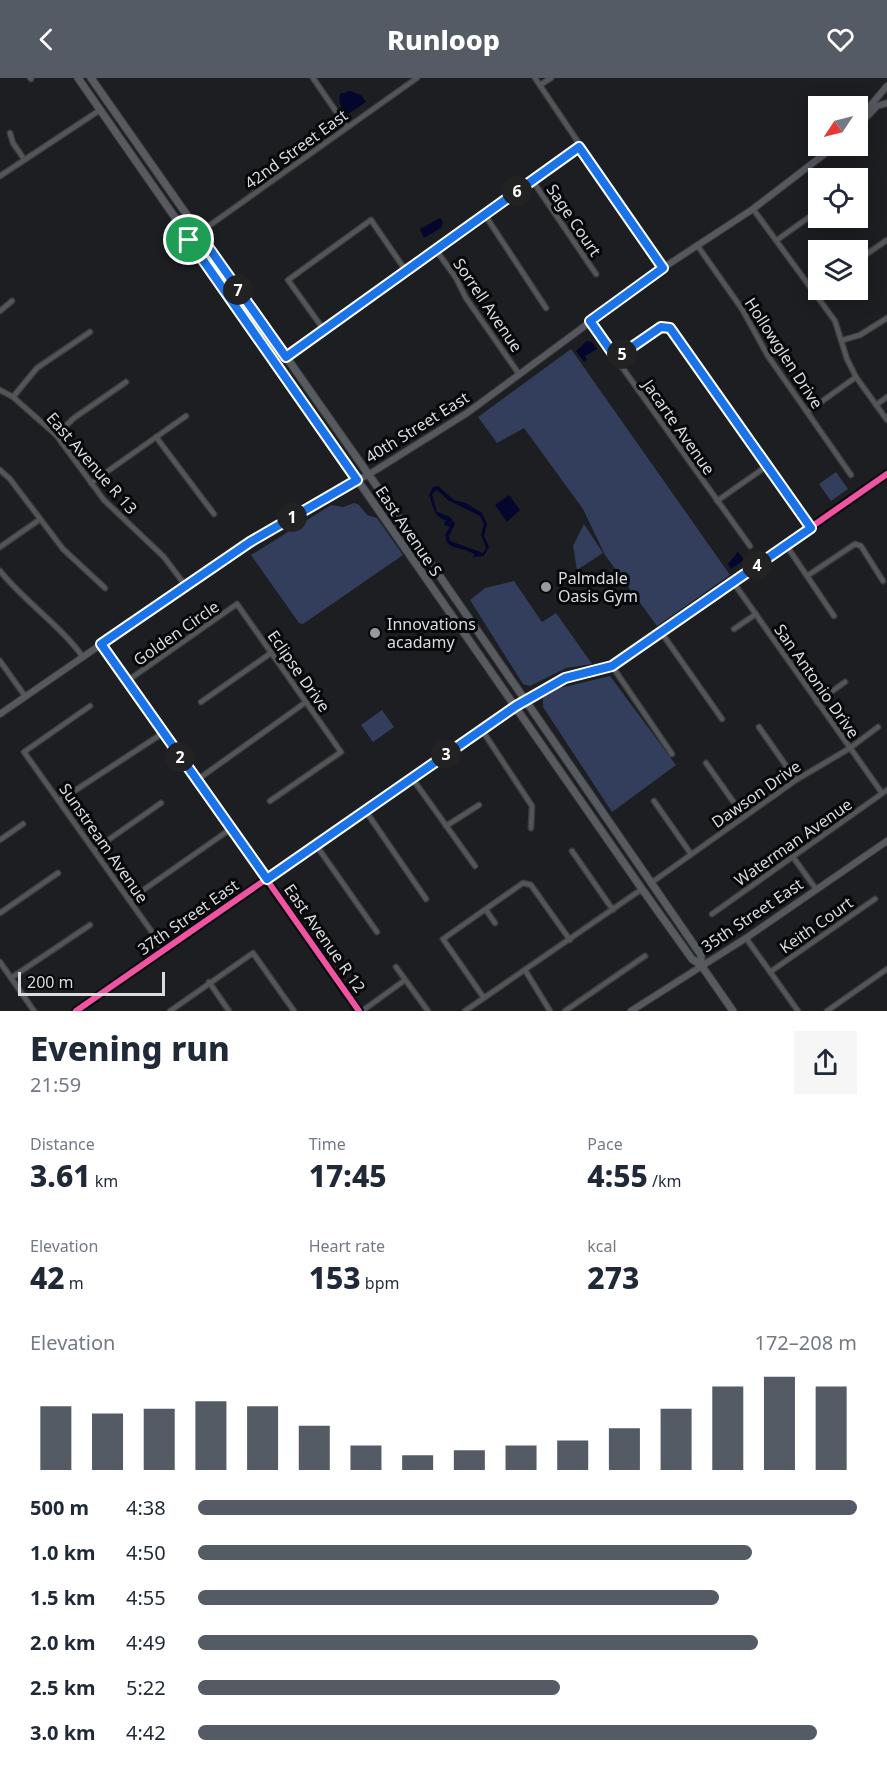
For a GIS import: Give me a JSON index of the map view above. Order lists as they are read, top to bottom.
{
  "streets": {
    "main road": ["40th Street East", "East Avenue S", "35th Street East"],
    "street": [
      "42nd Street East",
      "Sage Court",
      "Sorrell Avenue",
      "Hollowglen Drive",
      "Jacarte Avenue",
      "East Avenue R 13",
      "Golden Circle",
      "Eclipse Drive",
      "San Antonio Drive",
      "Dawson Drive",
      "Waterman Avenue",
      "Sunstream Avenue",
      "37th Street East",
      "Keith Court",
      "East Avenue R 12"
    ]
  },
  "crossings": [
    ["42nd Street East", "East Avenue S"],
    ["Sorrell Avenue", "40th Street East"],
    ["Hollowglen Drive", "40th Street East"],
    ["40th Street East", "Jacarte Avenue"],
    ["40th Street East", "East Avenue R 13"],
    ["40th Street East", "East Avenue S"],
    ["40th Street East", "East Avenue R 12"],
    ["East Avenue S", "Dawson Drive"],
    ["East Avenue S", "35th Street East"],
    ["East Avenue S", "37th Street East"],
    ["Golden Circle", "Eclipse Drive"],
    ["Golden Circle", "East Avenue R 12"],
    ["San Antonio Drive", "Dawson Drive"],
    ["San Antonio Drive", "Waterman Avenue"],
    ["San Antonio Drive", "37th Street East"],
    ["Sunstream Avenue", "37th Street East"],
    ["37th Street East", "East Avenue R 12"]
  ],
  "places": ["Palmdale Oasis Gym", "Innovations acadamy"],
  "scale_bar": "200 m",
  "north": "bottom left",
  "page": {
    "header": "Runloop",
    "pins": [
      "6",
      "7",
      "5",
      "1",
      "4",
      "3",
      "2"
    ],
    "scale": "200 m",
    "heading": ["Evening run", "21:59"],
    "stats": [
      ["Distance", "3.61 km"],
      ["Time", "17:45"],
      ["Pace", "4:55 /km"],
      ["Elevation", "42 m"],
      ["Heart rate", "153 bpm"],
      ["kcal", "273"]
    ],
    "chart": ["Elevation", "172–208 m"],
    "list": [
      {
        "name": "500 m",
        "note": "4:38"
      },
      {
        "name": "1.0 km",
        "note": "4:50"
      },
      {
        "name": "1.5 km",
        "note": "4:55"
      },
      {
        "name": "2.0 km",
        "note": "4:49"
      },
      {
        "name": "2.5 km",
        "note": "5:22"
      },
      {
        "name": "3.0 km",
        "note": "4:42"
      }
    ]
  }
}
